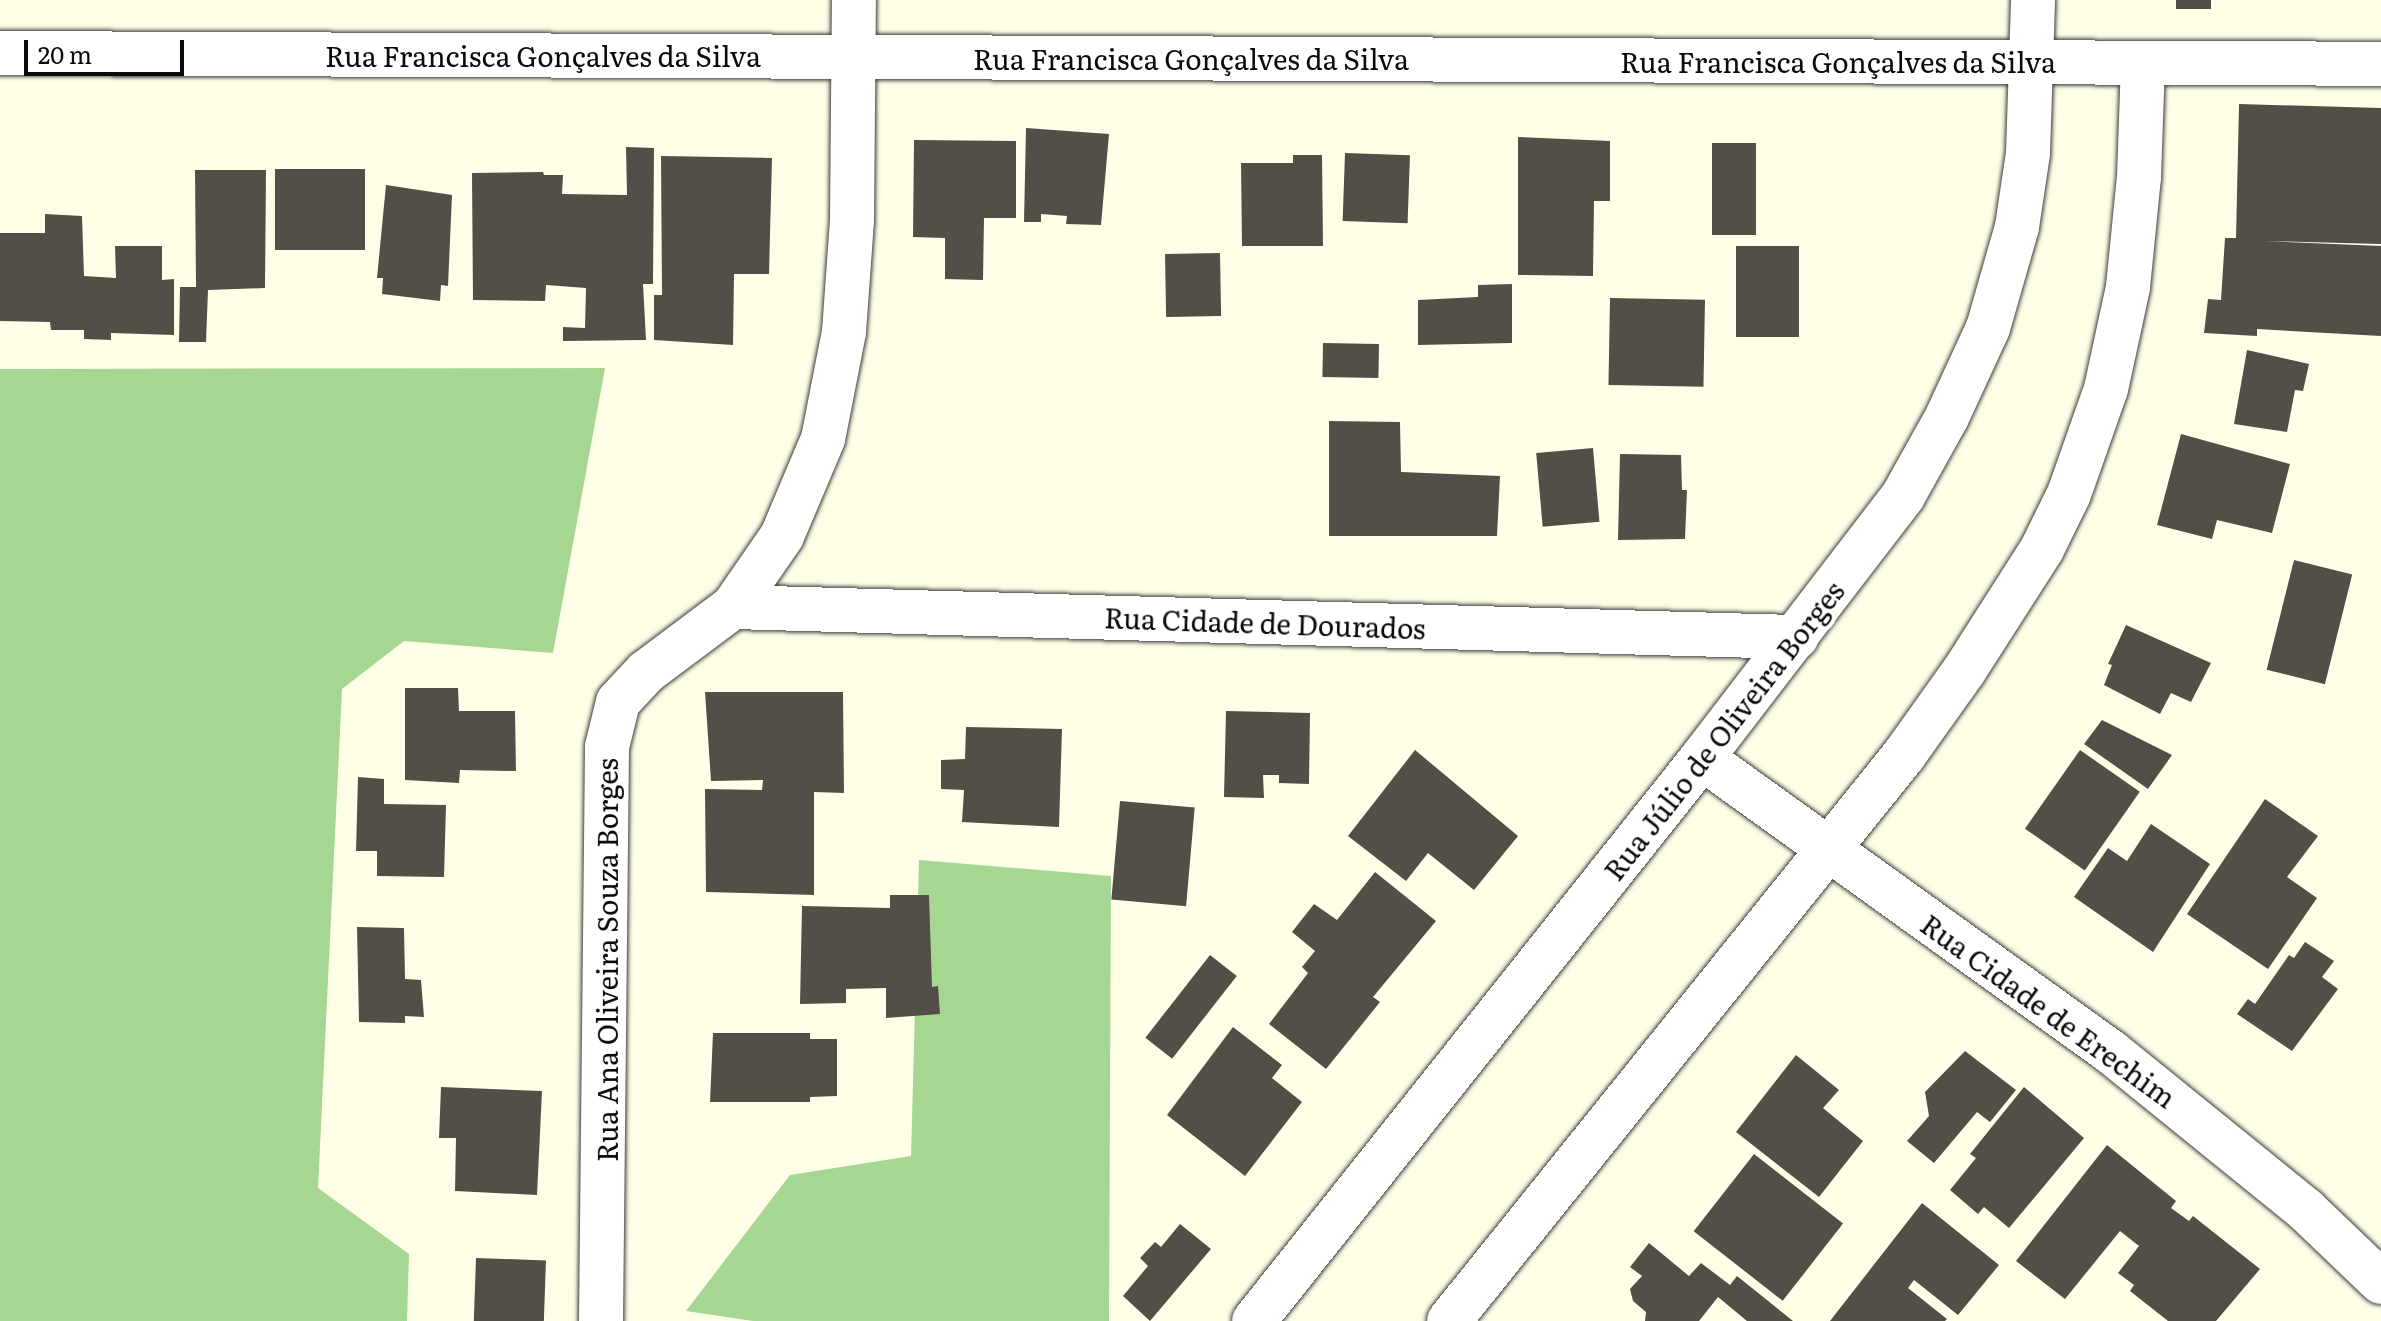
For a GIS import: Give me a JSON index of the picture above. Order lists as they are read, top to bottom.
{
  "streets": {
    "street": [
      "Rua Francisca Gonçalves da Silva",
      "Rua Cidade de Dourados",
      "Rua Júlio de Oliveira Borges",
      "Rua Ana Oliveira Souza Borges",
      "Rua Cidade de Erechim"
    ]
  },
  "crossings": [
    ["Rua Francisca Gonçalves da Silva", "Rua Júlio de Oliveira Borges"],
    ["Rua Francisca Gonçalves da Silva", "Rua Ana Oliveira Souza Borges"],
    ["Rua Cidade de Dourados", "Rua Júlio de Oliveira Borges"],
    ["Rua Cidade de Dourados", "Rua Ana Oliveira Souza Borges"],
    ["Rua Júlio de Oliveira Borges", "Rua Cidade de Erechim"]
  ],
  "scale_bar": "20 m"
}
